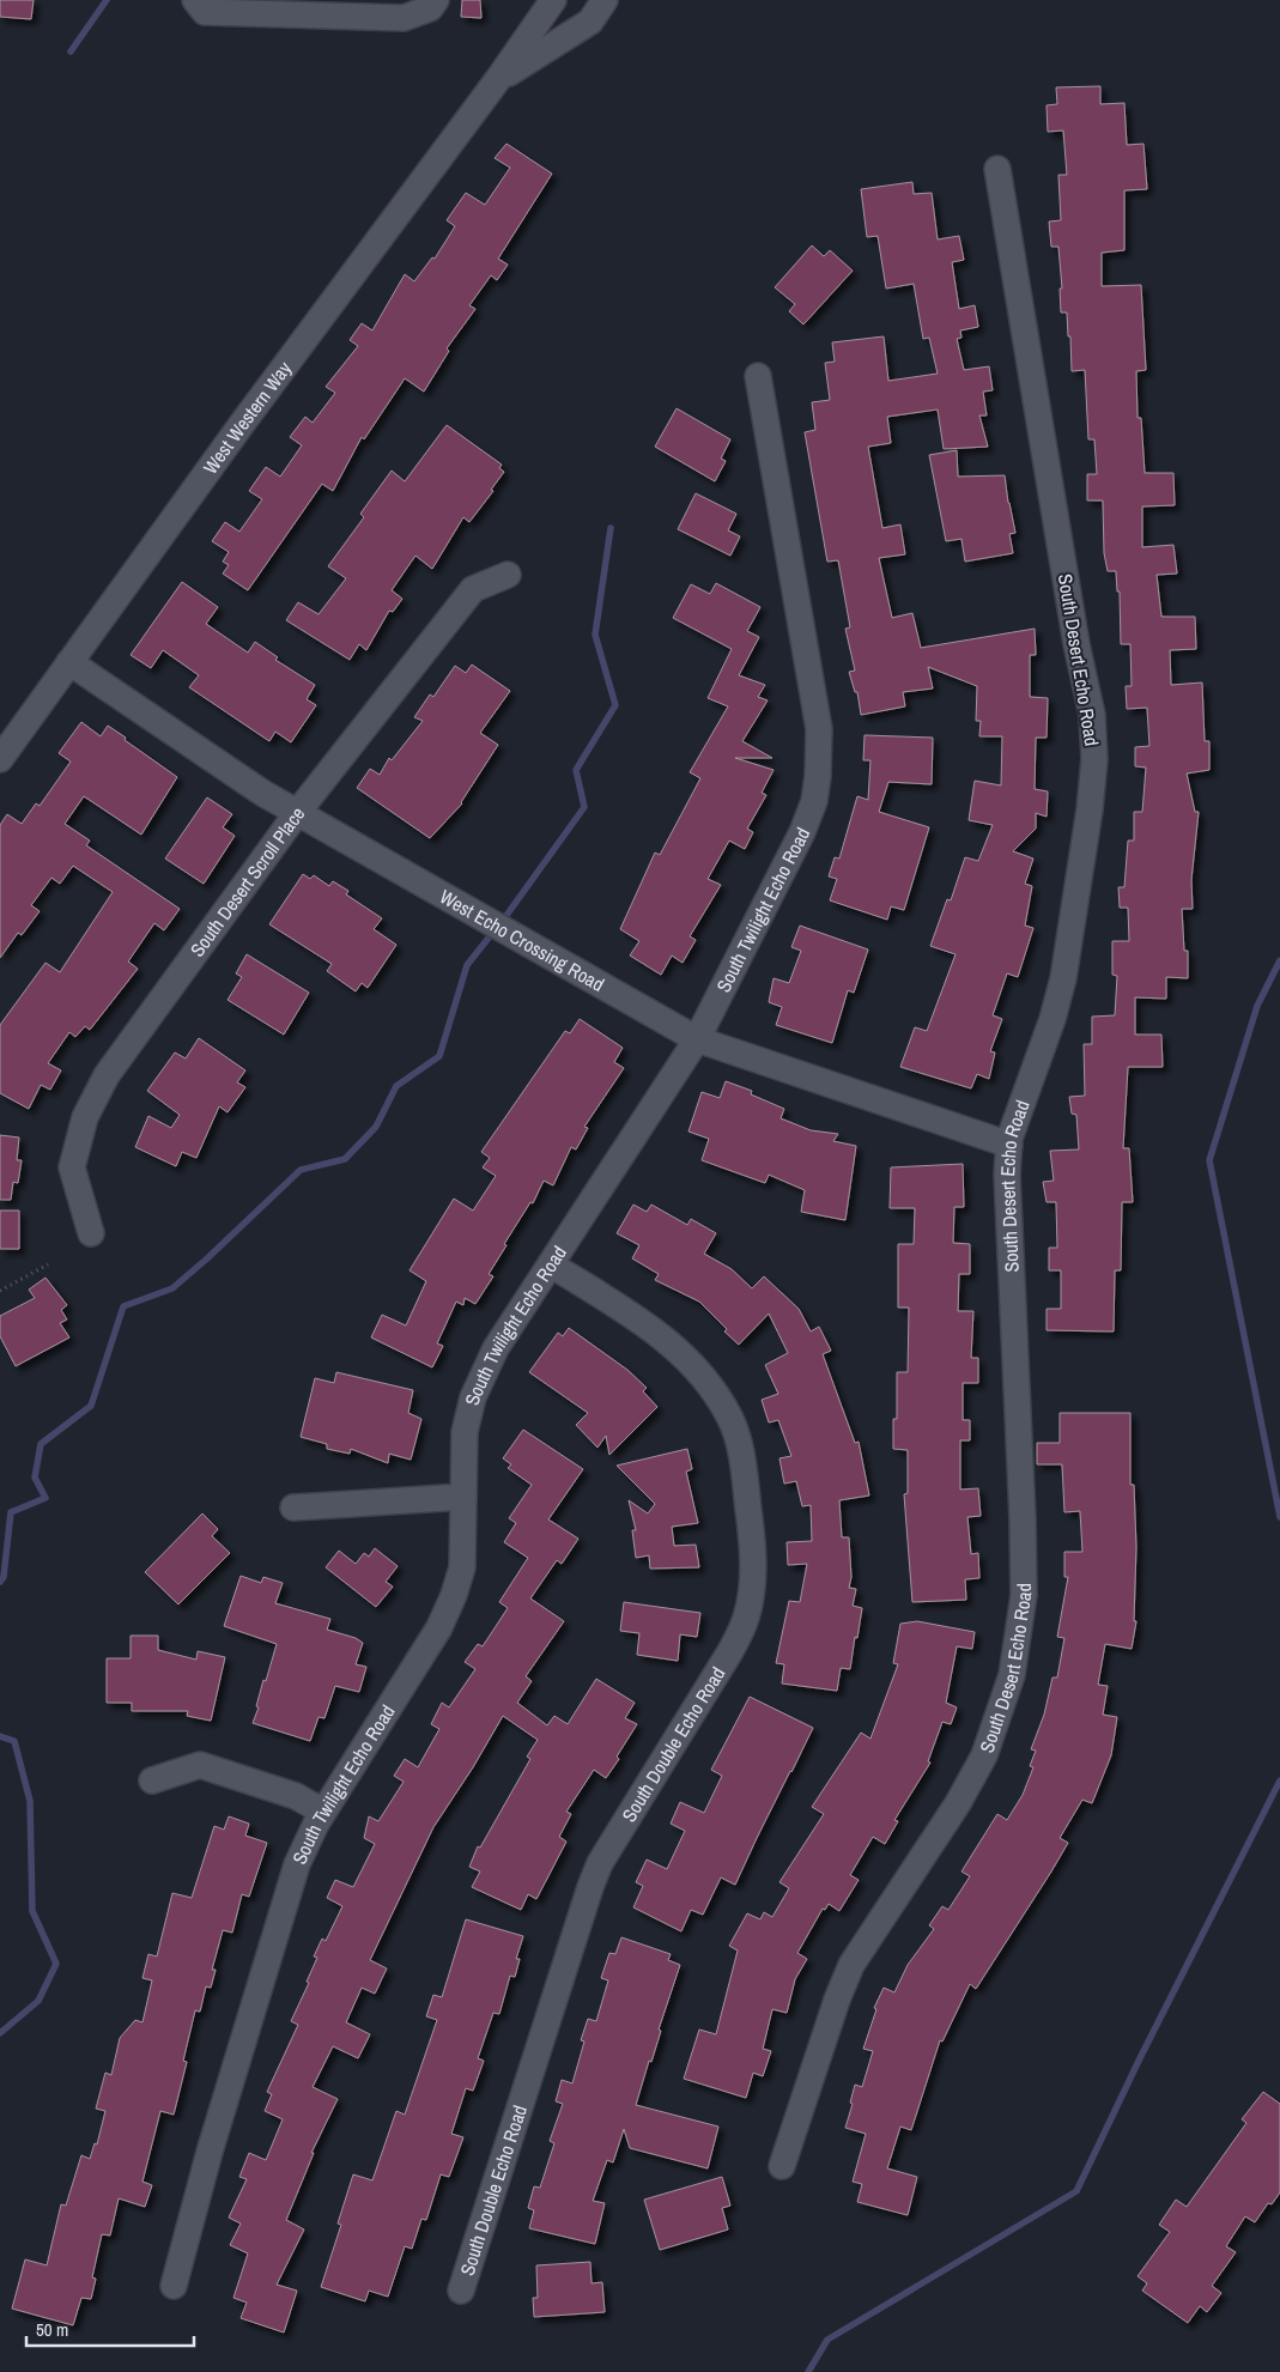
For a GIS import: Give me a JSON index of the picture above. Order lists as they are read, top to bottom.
{
  "streets": {
    "street": [
      "West Western Way",
      "South Desert Echo Road",
      "South Desert Scroll Place",
      "South Twilight Echo Road",
      "West Echo Crossing Road",
      "South Double Echo Road"
    ]
  },
  "crossings": [
    ["West Western Way", "West Echo Crossing Road"],
    ["South Desert Echo Road", "West Echo Crossing Road"],
    ["South Desert Scroll Place", "West Echo Crossing Road"],
    ["South Twilight Echo Road", "West Echo Crossing Road"],
    ["South Twilight Echo Road", "South Double Echo Road"]
  ],
  "scale_bar": "50 m"
}
